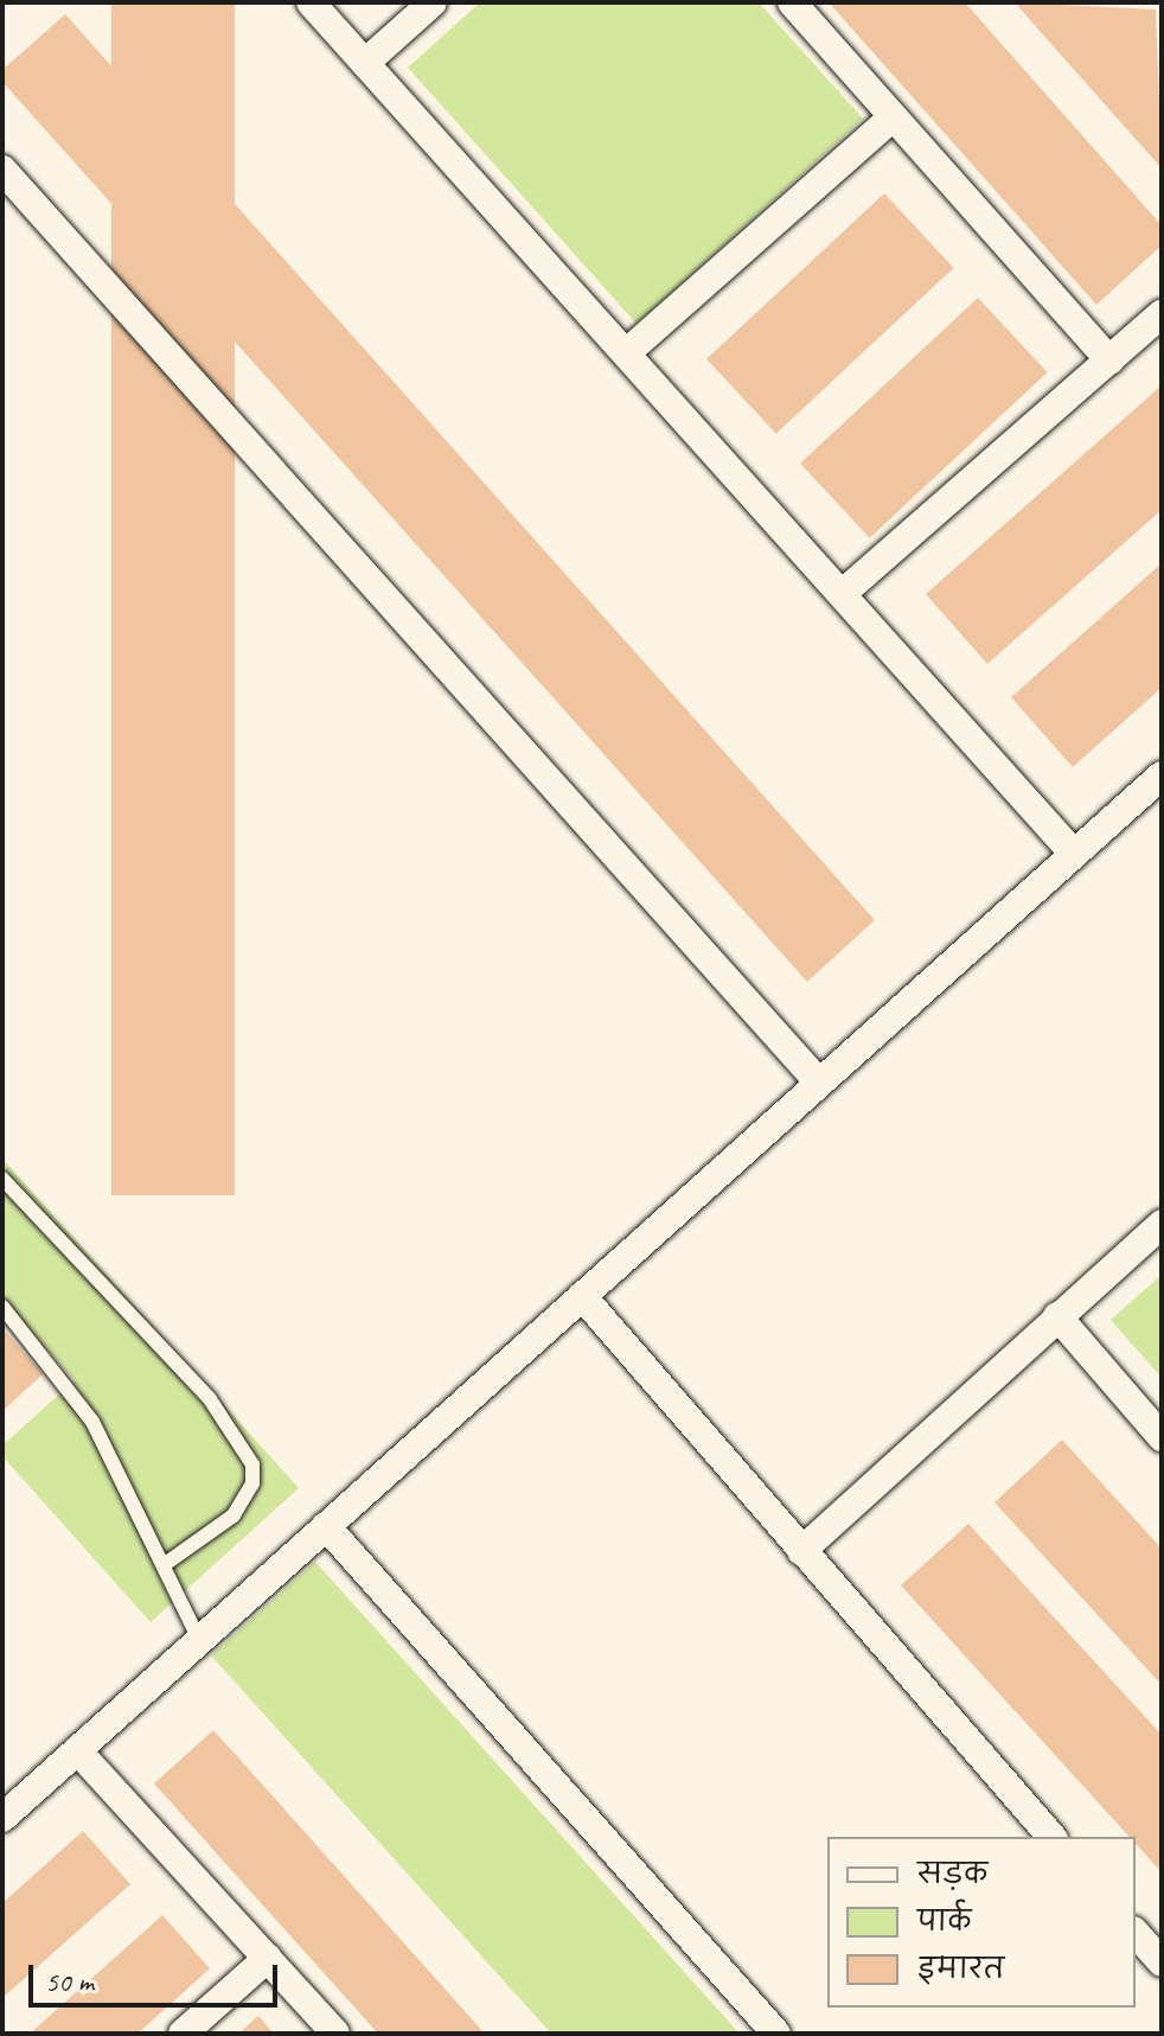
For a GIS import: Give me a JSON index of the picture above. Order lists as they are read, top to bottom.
{
  "legend": ["सड़क", "पार्क", "इमारत"],
  "scale_bar": "50 m"
}
